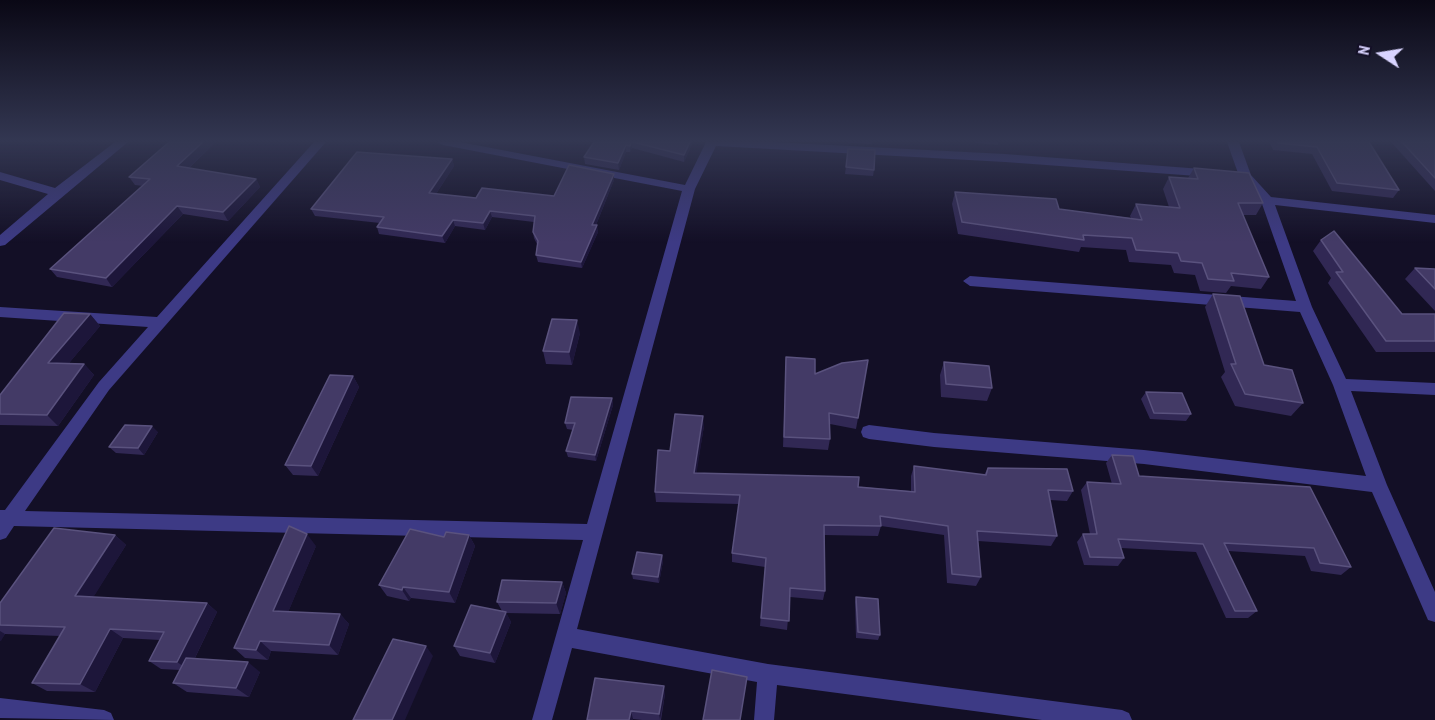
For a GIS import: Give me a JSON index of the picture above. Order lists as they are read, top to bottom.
{
  "north": "left"
}
